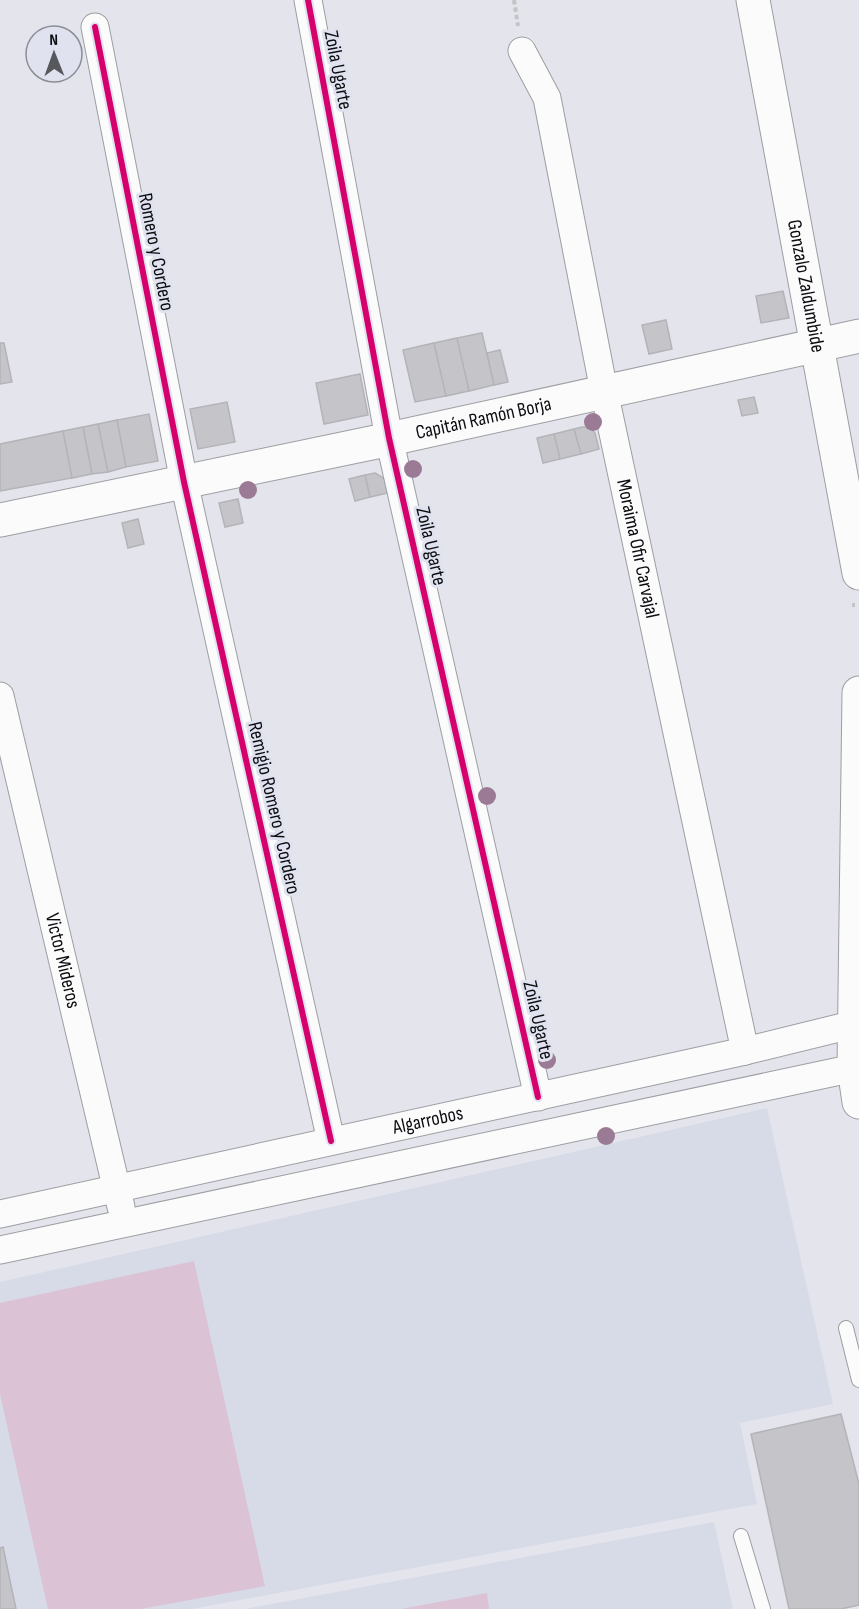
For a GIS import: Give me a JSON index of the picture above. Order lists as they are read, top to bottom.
{
  "streets": {
    "street": [
      "Zoila Ugarte",
      "Romero y Cordero",
      "Gonzalo Zaldumbide",
      "Capitán Ramón Borja",
      "Moraima Ofir Carvajal",
      "Remigio Romero y Cordero",
      "Victor Mideros",
      "Algarrobos"
    ]
  },
  "crossings": [
    ["Zoila Ugarte", "Capitán Ramón Borja"],
    ["Zoila Ugarte", "Algarrobos"],
    ["Romero y Cordero", "Capitán Ramón Borja"],
    ["Romero y Cordero", "Remigio Romero y Cordero"],
    ["Gonzalo Zaldumbide", "Capitán Ramón Borja"],
    ["Capitán Ramón Borja", "Moraima Ofir Carvajal"],
    ["Capitán Ramón Borja", "Remigio Romero y Cordero"],
    ["Moraima Ofir Carvajal", "Algarrobos"],
    ["Remigio Romero y Cordero", "Algarrobos"],
    ["Victor Mideros", "Algarrobos"]
  ],
  "north": "top"
}
